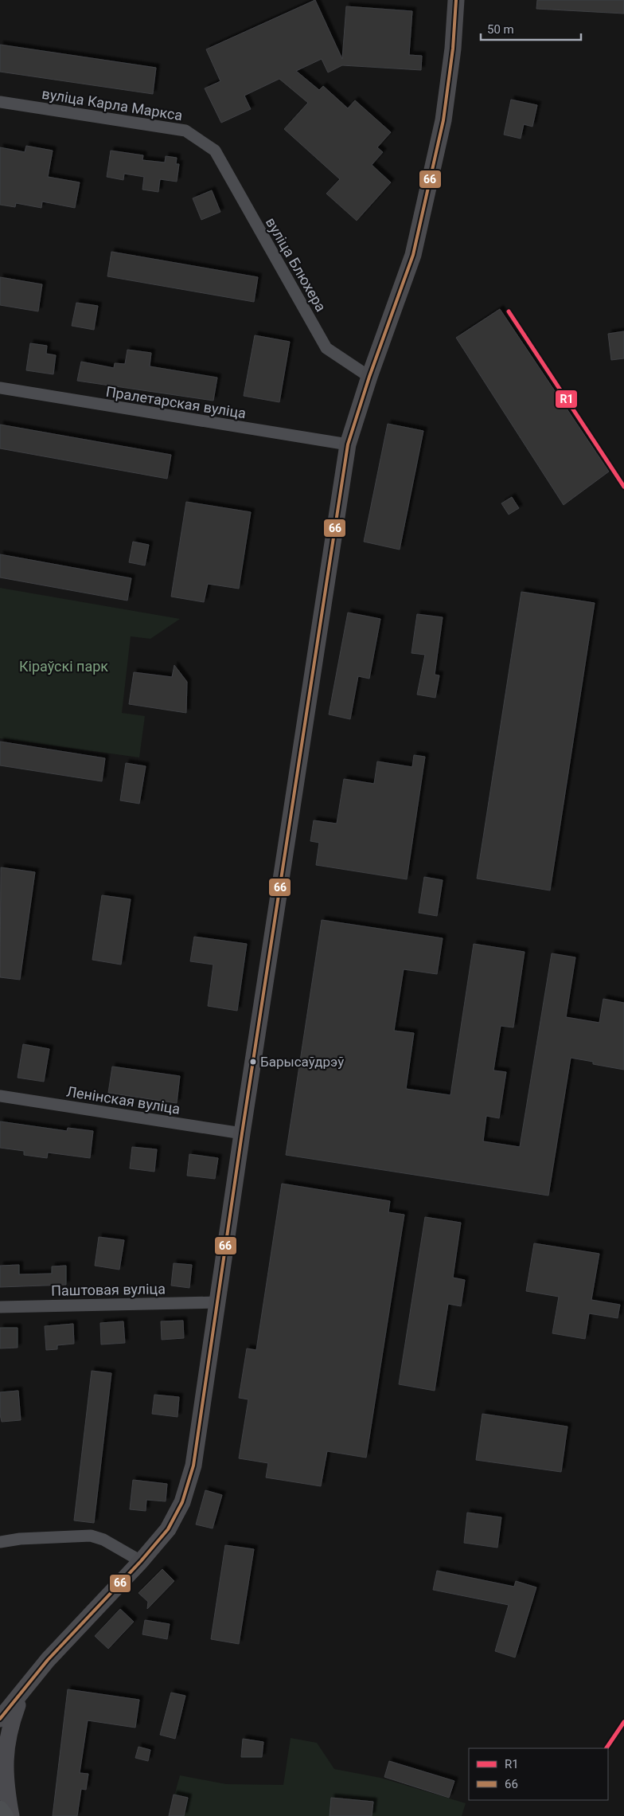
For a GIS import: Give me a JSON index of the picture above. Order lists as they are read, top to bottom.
{
  "streets": {
    "street": [
      "вуліца Карла Маркса",
      "вуліца Блюхера",
      "Пралетарская вуліца",
      "Ленінская вуліца",
      "Паштовая вуліца"
    ]
  },
  "crossings": [
    ["вуліца Карла Маркса", "вуліца Блюхера"]
  ],
  "parks": ["Кіраўскі парк"],
  "places": ["Барысаўдрэў"],
  "lines": ["transit line 66", "transit line R1"],
  "legend": ["R1", "66"],
  "scale_bar": "50 m"
}
